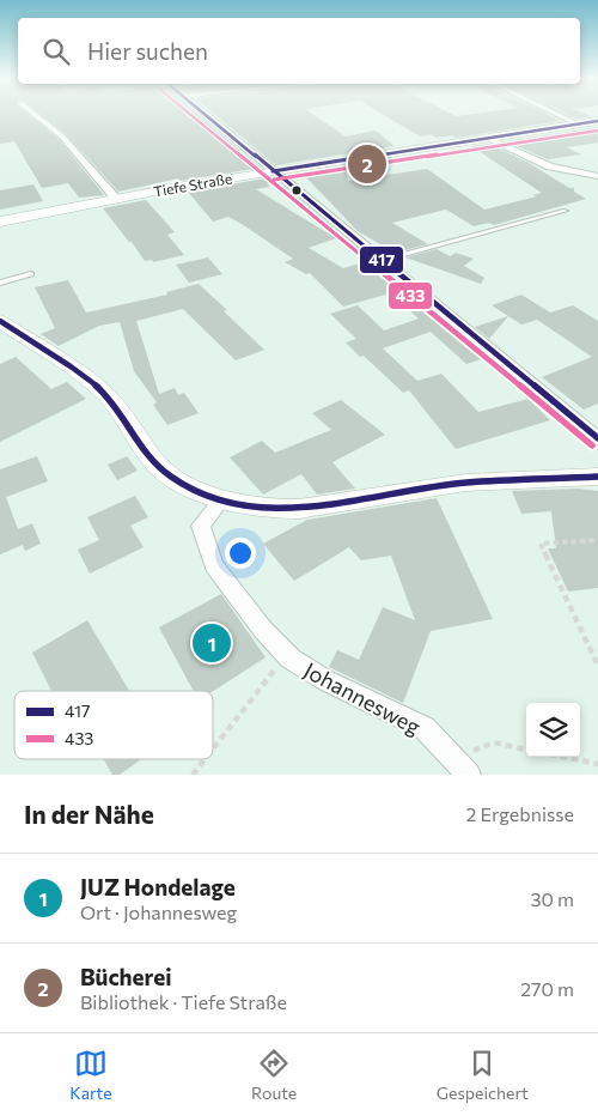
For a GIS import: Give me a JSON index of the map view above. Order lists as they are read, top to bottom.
{
  "streets": {
    "main road": ["Tiefe Straße"],
    "street": ["Johannesweg"]
  },
  "lines": ["transit line 417", "transit line 433"],
  "legend": ["417", "433"],
  "page": {
    "search": "Hier suchen",
    "pins": ["2", "1"],
    "heading": ["In der Nähe", "2 Ergebnisse"],
    "list": [
      {
        "mark": "1",
        "name": "JUZ Hondelage",
        "note": "Ort · Johannesweg",
        "value": "30 m"
      },
      {
        "mark": "2",
        "name": "Bücherei",
        "note": "Bibliothek · Tiefe Straße",
        "value": "270 m"
      }
    ],
    "nav": ["Karte", "Route", "Gespeichert"]
  }
}
